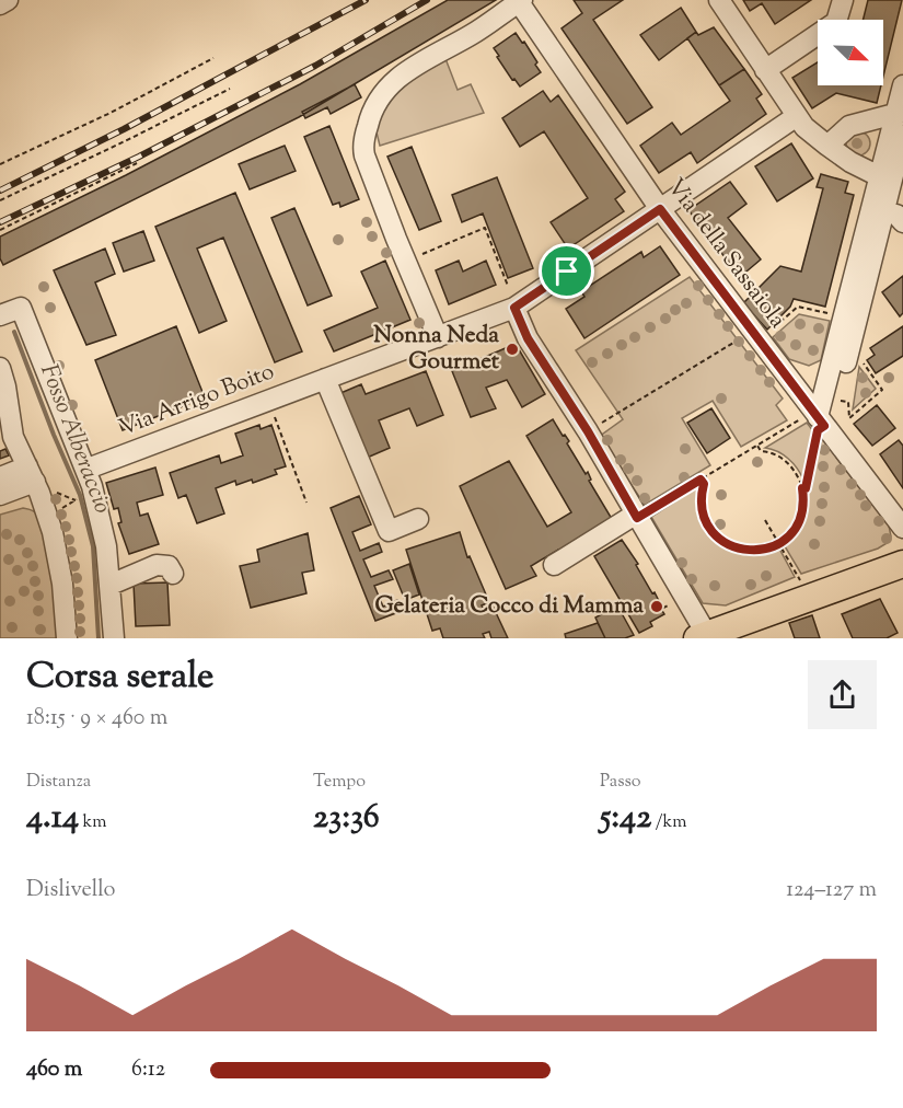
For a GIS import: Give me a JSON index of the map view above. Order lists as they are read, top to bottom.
{
  "streets": {
    "street": ["Via della Sassaiola", "Via Arrigo Boito"]
  },
  "crossings": [
    ["Via della Sassaiola", "Via Arrigo Boito"]
  ],
  "water": ["Fosso Alberaccio"],
  "places": ["Nonna Neda Gourmet", "Gelateria Cocco di Mamma"],
  "north": "bottom right",
  "page": {
    "heading": ["Corsa serale", "18:15 · 9 × 460 m"],
    "stats": [
      ["Distanza", "4.14 km"],
      ["Tempo", "23:36"],
      ["Passo", "5:42 /km"]
    ],
    "chart": ["Dislivello", "124–127 m"],
    "list": [
      {
        "name": "460 m",
        "note": "6:12"
      }
    ]
  }
}
